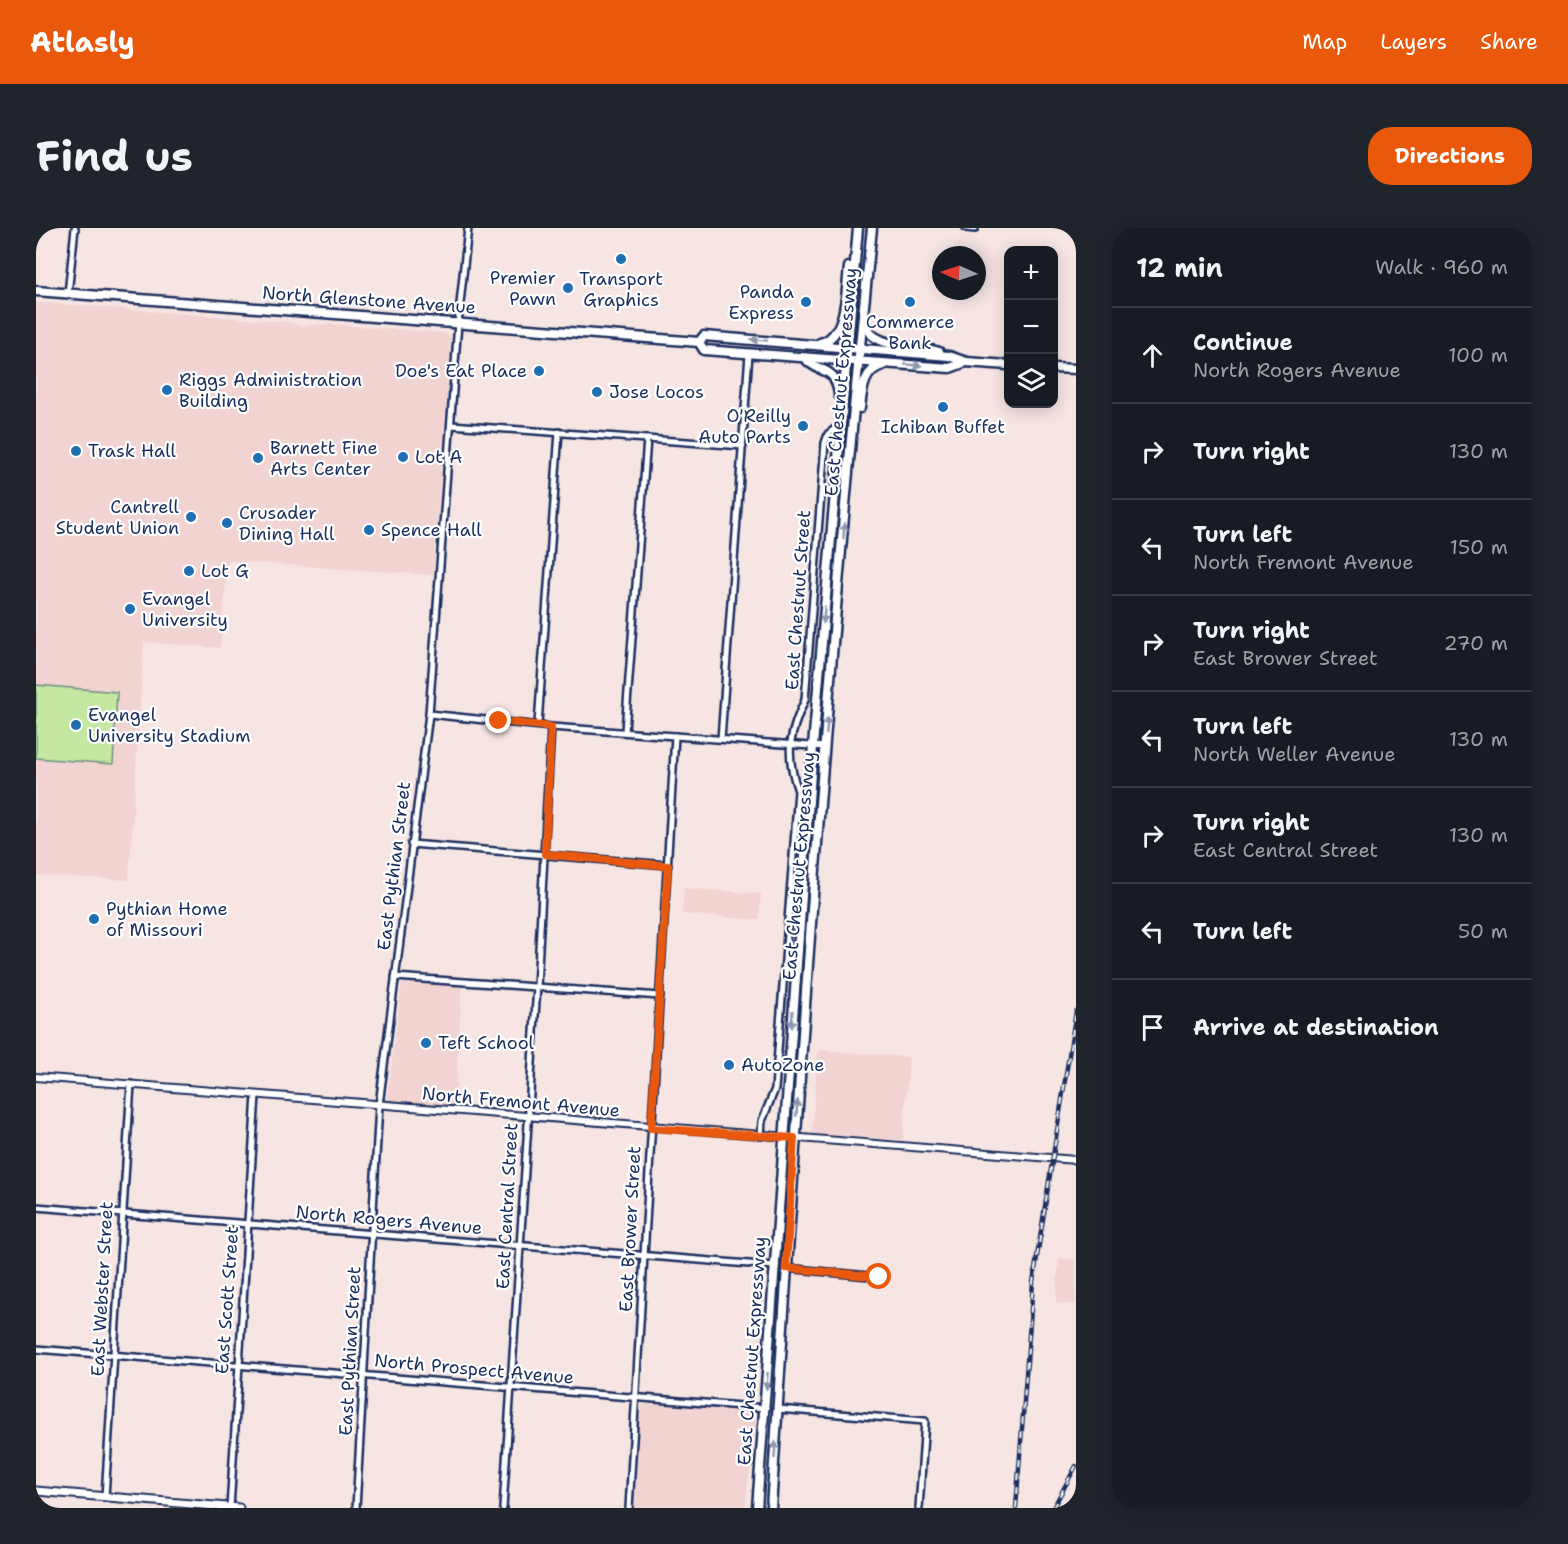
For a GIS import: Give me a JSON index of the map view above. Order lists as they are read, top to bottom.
{
  "streets": {
    "main road": ["North Glenstone Avenue", "East Chestnut Expressway"],
    "street": [
      "East Chestnut Street",
      "East Pythian Street",
      "North Fremont Avenue",
      "East Central Street",
      "North Rogers Avenue",
      "East Brower Street",
      "East Webster Street",
      "East Scott Street",
      "North Prospect Avenue"
    ]
  },
  "crossings": [
    ["North Glenstone Avenue", "East Chestnut Expressway"],
    ["North Glenstone Avenue", "East Pythian Street"],
    ["East Chestnut Expressway", "East Chestnut Street"],
    ["East Chestnut Expressway", "North Fremont Avenue"],
    ["East Chestnut Expressway", "North Rogers Avenue"],
    ["East Chestnut Expressway", "North Prospect Avenue"],
    ["East Chestnut Street", "North Fremont Avenue"],
    ["East Pythian Street", "North Fremont Avenue"],
    ["East Pythian Street", "North Rogers Avenue"],
    ["East Pythian Street", "North Prospect Avenue"],
    ["North Fremont Avenue", "East Central Street"],
    ["North Fremont Avenue", "East Brower Street"],
    ["North Fremont Avenue", "East Webster Street"],
    ["North Fremont Avenue", "East Scott Street"],
    ["East Central Street", "North Rogers Avenue"],
    ["East Central Street", "North Prospect Avenue"],
    ["North Rogers Avenue", "East Brower Street"],
    ["North Rogers Avenue", "East Webster Street"],
    ["North Rogers Avenue", "East Scott Street"],
    ["East Brower Street", "North Prospect Avenue"],
    ["East Webster Street", "North Prospect Avenue"],
    ["East Scott Street", "North Prospect Avenue"]
  ],
  "places": [
    "Transport Graphics",
    "Premier Pawn",
    "Panda Express",
    "Commerce Bank",
    "Doe's Eat Place",
    "Riggs Administration Building",
    "Jose Locos",
    "Ichiban Buffet",
    "O'Reilly Auto Parts",
    "Trask Hall",
    "Lot A",
    "Barnett Fine Arts Center",
    "Cantrell Student Union",
    "Crusader Dining Hall",
    "Spence Hall",
    "Lot G",
    "Evangel University",
    "Evangel University Stadium",
    "Pythian Home of Missouri",
    "Teft School",
    "AutoZone"
  ],
  "north": "left",
  "page": {
    "header": "Atlasly",
    "nav": ["Map", "Layers", "Share"],
    "buttons": "Directions",
    "title": "Find us",
    "heading": ["12 min", "Walk · 960 m"],
    "map_buttons": ["+", "−"],
    "list": [
      ["Continue", "North Rogers Avenue", "100 m"],
      ["Turn right", "130 m"],
      ["Turn left", "North Fremont Avenue", "150 m"],
      ["Turn right", "East Brower Street", "270 m"],
      ["Turn left", "North Weller Avenue", "130 m"],
      ["Turn right", "East Central Street", "130 m"],
      ["Turn left", "50 m"],
      "Arrive at destination"
    ]
  }
}
